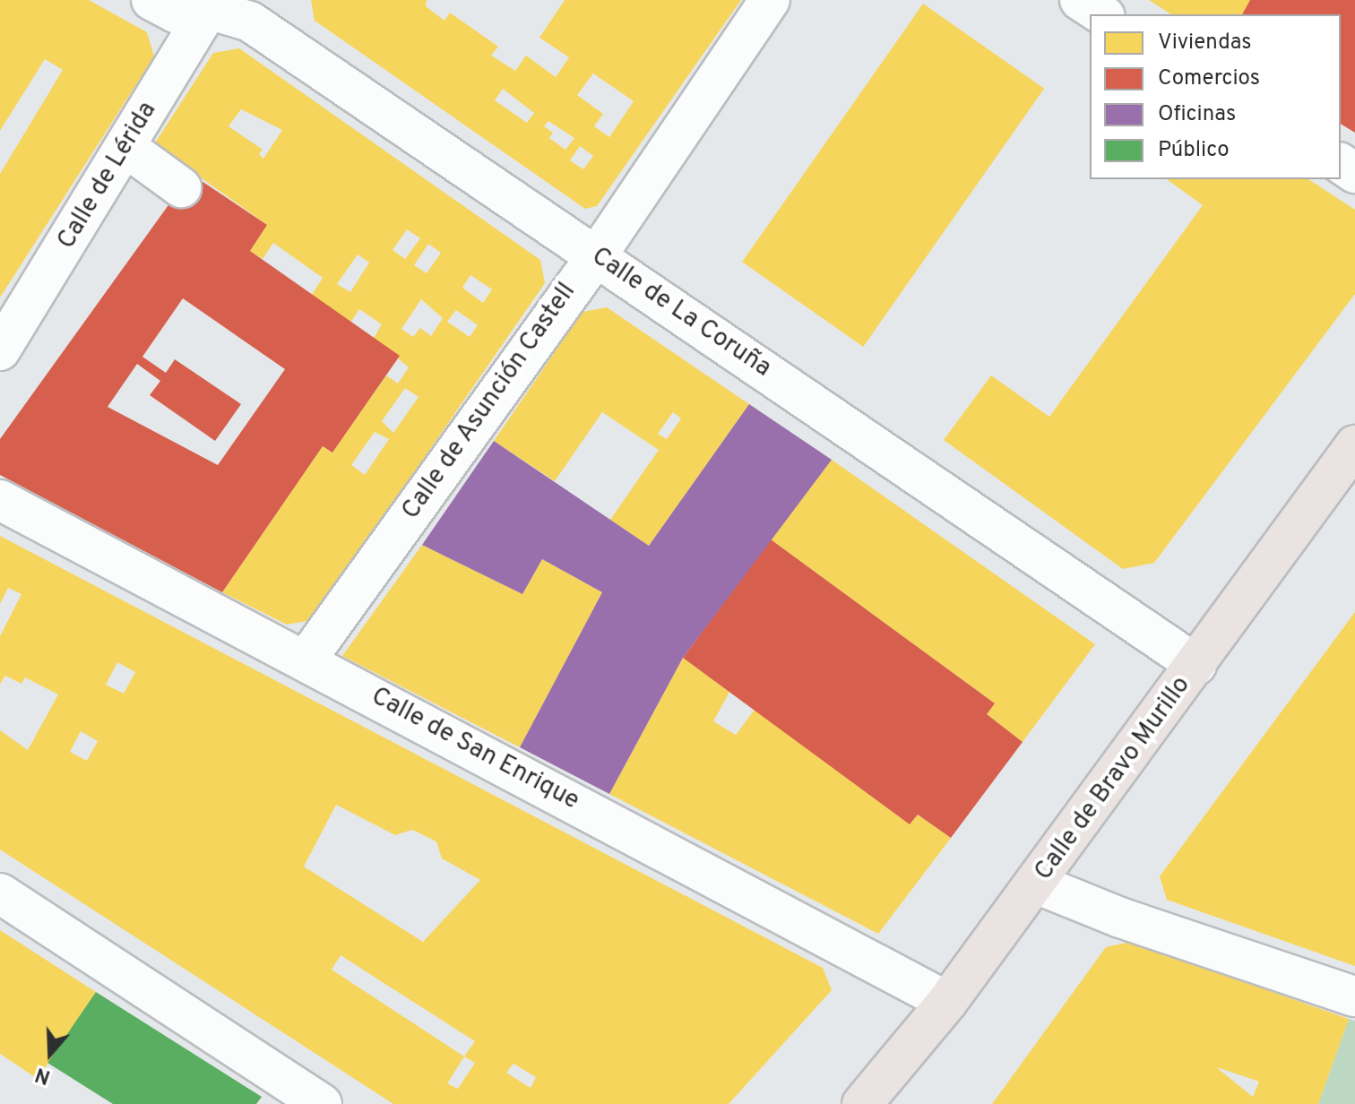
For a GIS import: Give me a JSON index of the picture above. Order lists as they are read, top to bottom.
{
  "streets": {
    "main road": ["Calle de Bravo Murillo"],
    "street": [
      "Calle de Lérida",
      "Calle de La Coruña",
      "Calle de Asunción Castell",
      "Calle de San Enrique"
    ]
  },
  "crossings": [
    ["Calle de Lérida", "Calle de La Coruña"],
    ["Calle de La Coruña", "Calle de Asunción Castell"],
    ["Calle de La Coruña", "Calle de Bravo Murillo"],
    ["Calle de Asunción Castell", "Calle de San Enrique"],
    ["Calle de San Enrique", "Calle de Bravo Murillo"]
  ],
  "legend": [
    "Viviendas",
    "Comercios",
    "Oficinas",
    "Público"
  ],
  "north": "bottom"
}
